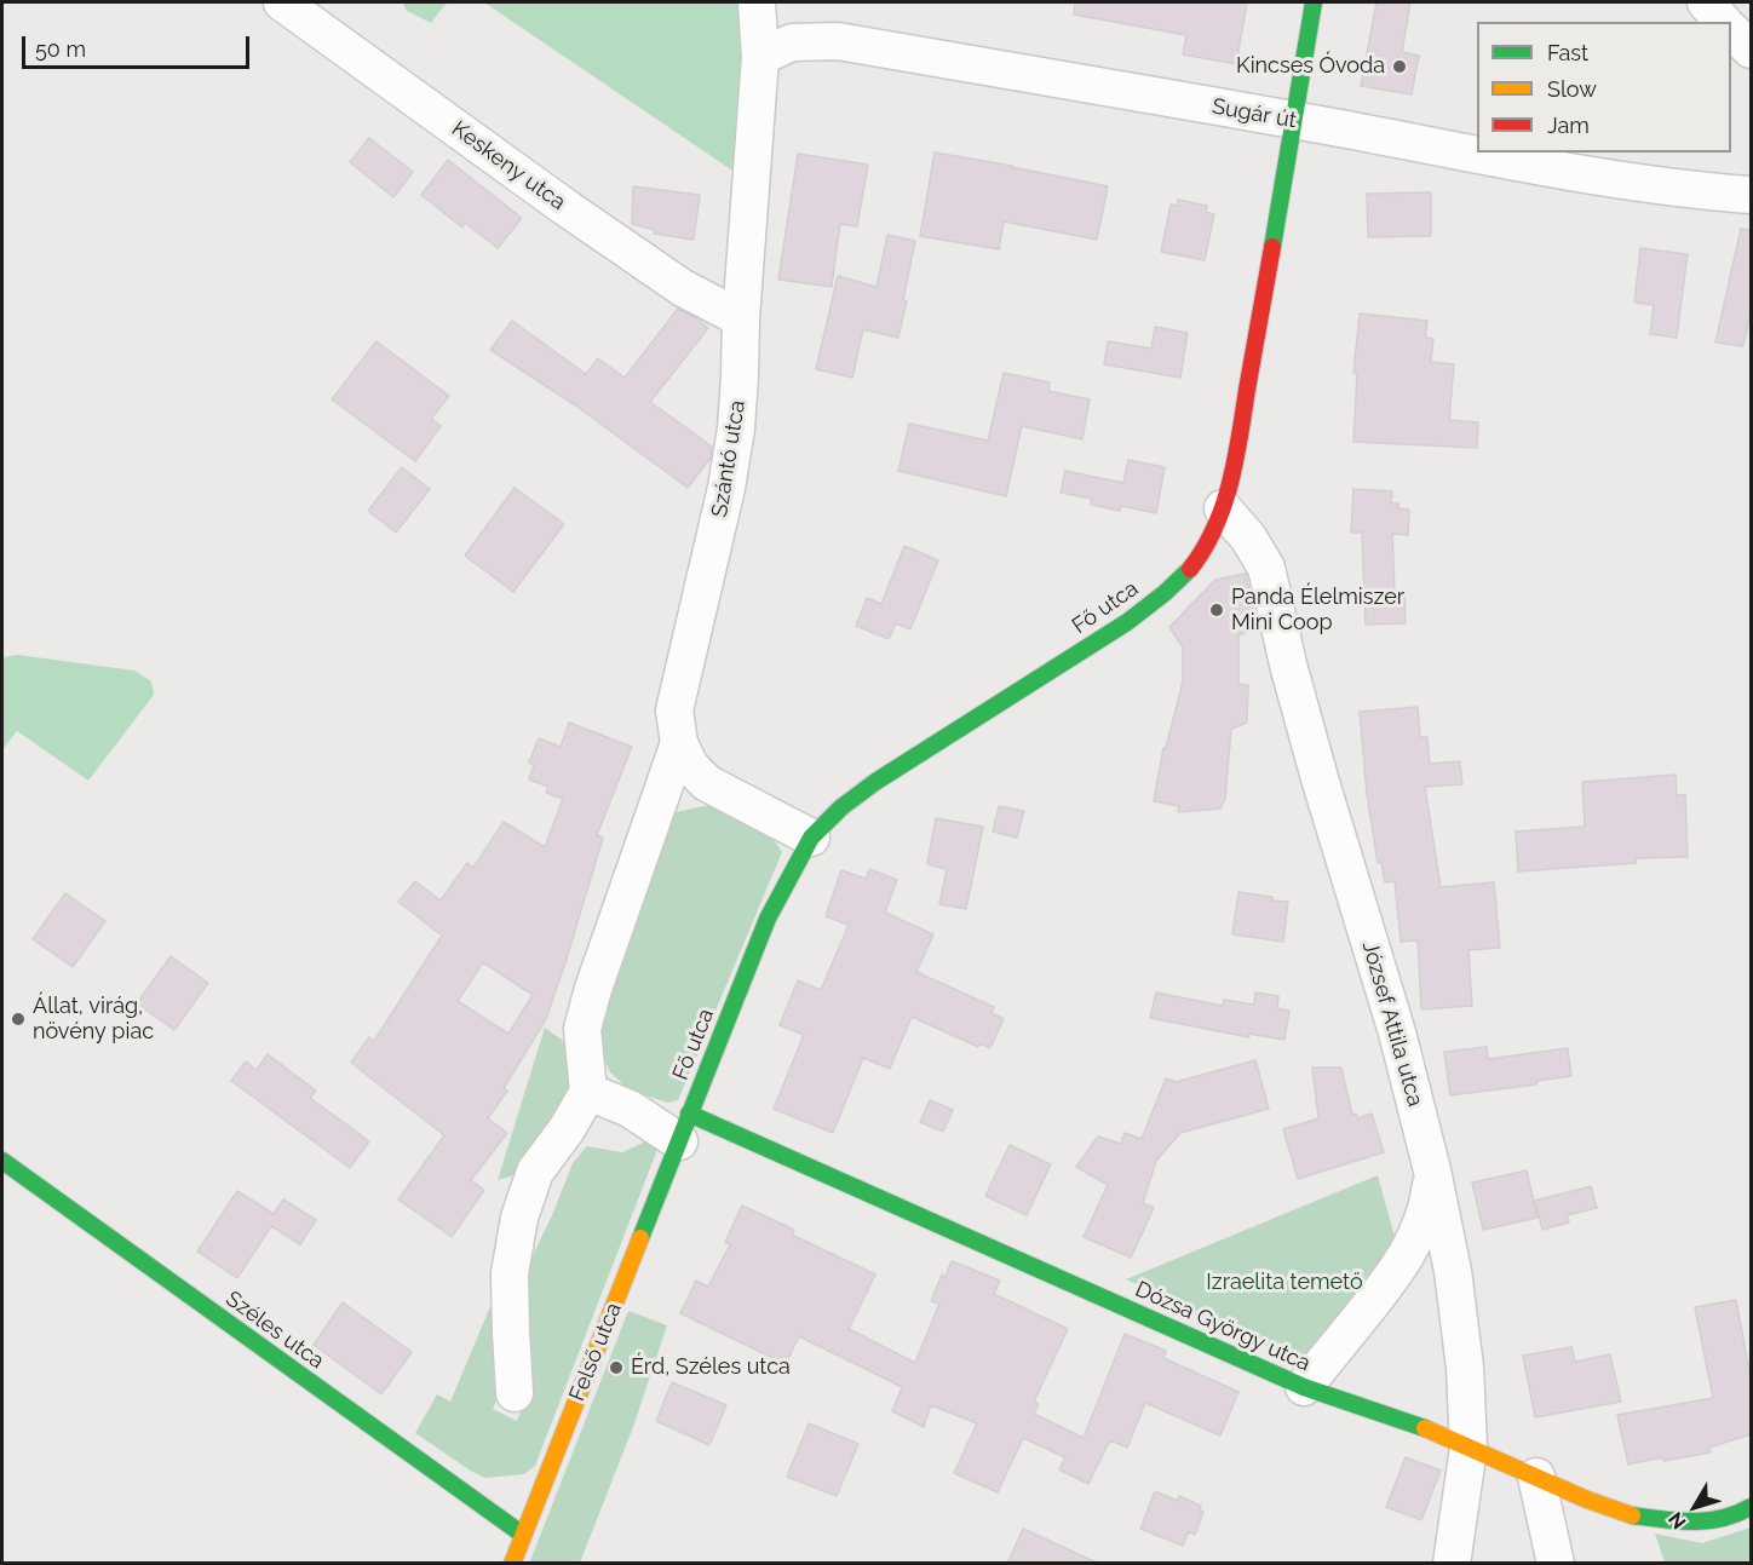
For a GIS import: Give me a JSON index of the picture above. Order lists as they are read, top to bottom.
{
  "streets": {
    "street": [
      "Sugár út",
      "Keskeny utca",
      "Szántó utca",
      "Fő utca",
      "József Attila utca",
      "Dózsa György utca",
      "Széles utca",
      "Felső utca"
    ]
  },
  "crossings": [
    ["Sugár út", "Szántó utca"],
    ["Sugár út", "Fő utca"],
    ["Keskeny utca", "Szántó utca"],
    ["Szántó utca", "Fő utca"],
    ["Fő utca", "József Attila utca"],
    ["Fő utca", "Dózsa György utca"],
    ["Fő utca", "Felső utca"],
    ["József Attila utca", "Dózsa György utca"],
    ["Dózsa György utca", "Felső utca"],
    ["Széles utca", "Felső utca"]
  ],
  "parks": ["Izraelita temető"],
  "places": [
    "Kincses Óvoda",
    "Panda Élelmiszer Mini Coop",
    "Állat, virág, növény piac",
    "Érd, Széles utca"
  ],
  "legend": ["Fast", "Slow", "Jam"],
  "scale_bar": "50 m",
  "north": "bottom left"
}
